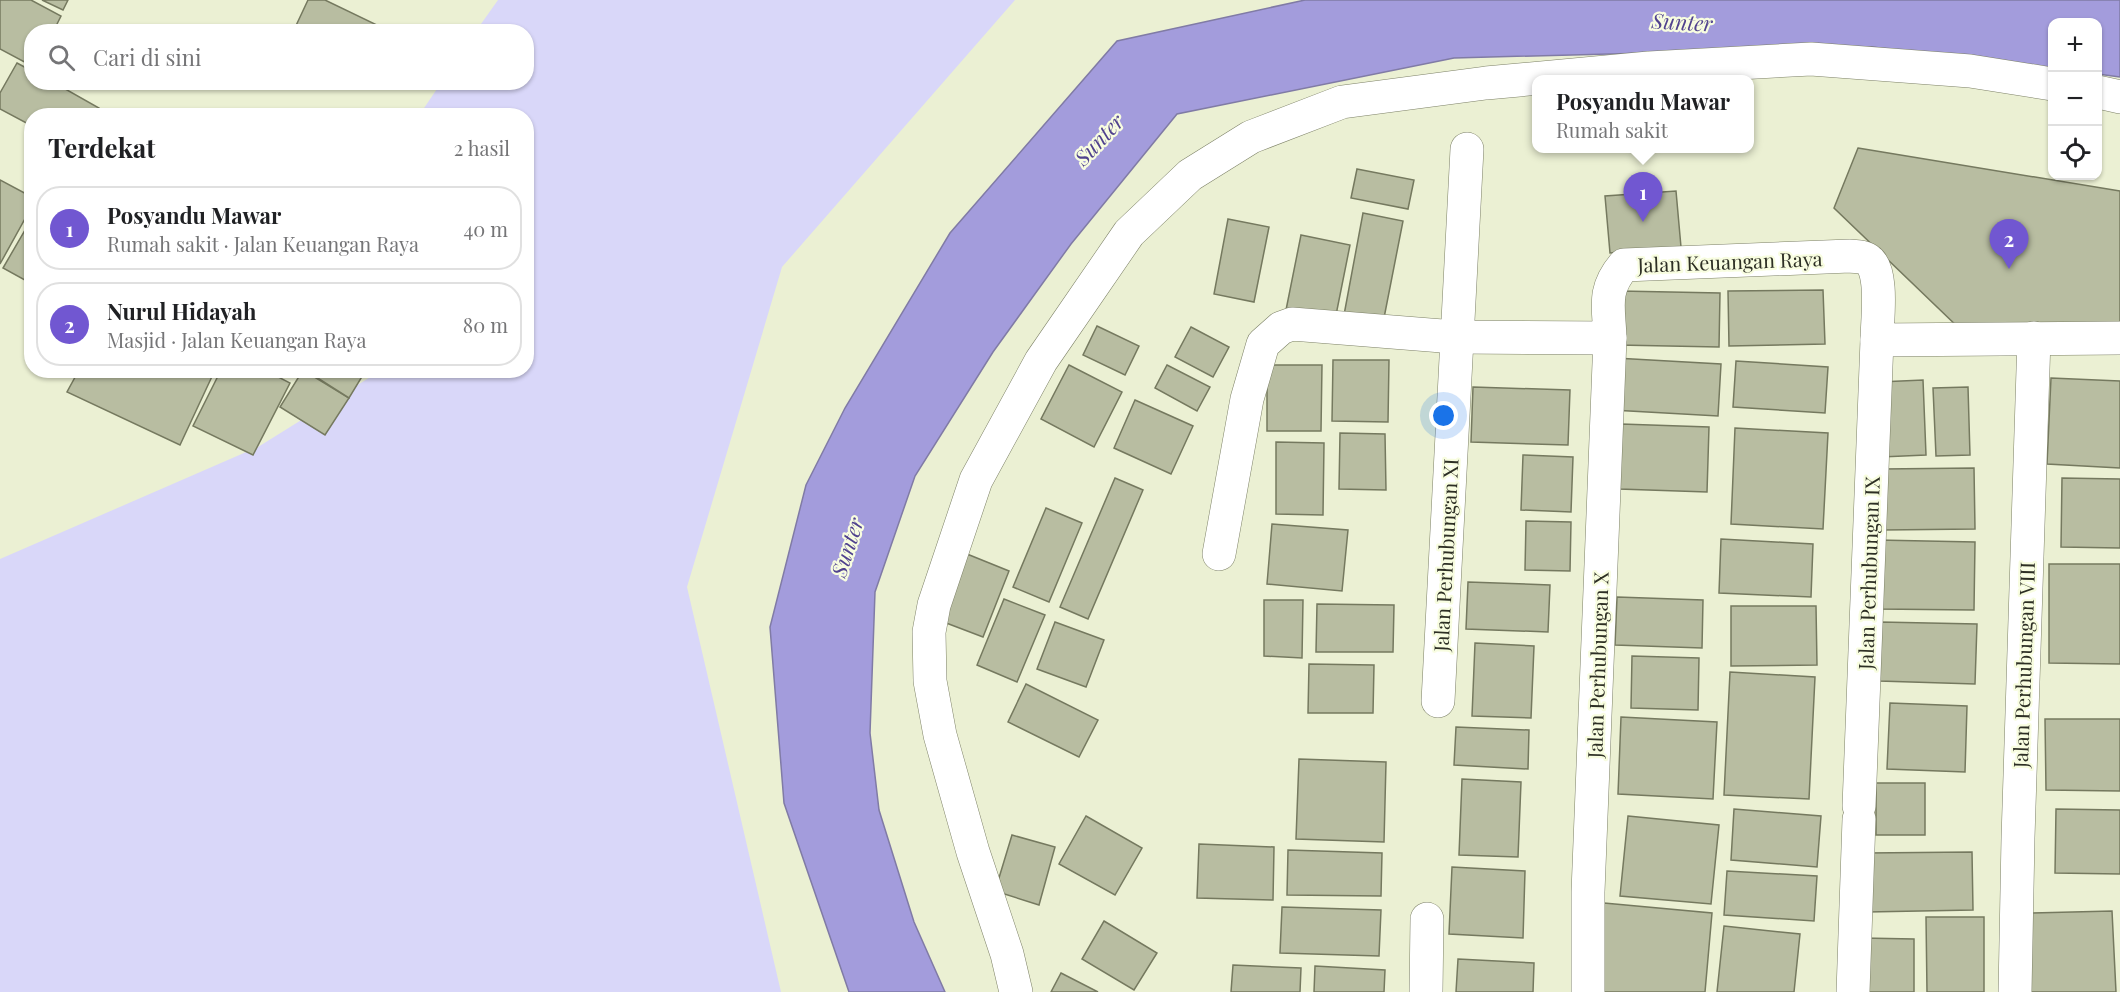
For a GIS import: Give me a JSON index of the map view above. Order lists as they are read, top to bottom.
{
  "streets": {
    "street": [
      "Jalan Keuangan Raya",
      "Jalan Perhubungan XI",
      "Jalan Perhubungan IX",
      "Jalan Perhubungan X",
      "Jalan Perhubungan VIII"
    ]
  },
  "crossings": [
    ["Jalan Keuangan Raya", "Jalan Perhubungan IX"],
    ["Jalan Keuangan Raya", "Jalan Perhubungan X"]
  ],
  "water": ["Sunter"],
  "page": {
    "map_buttons": ["+", "−"],
    "search": "Cari di sini",
    "popup": ["Posyandu Mawar", "Rumah sakit"],
    "heading": ["Terdekat", "2 hasil"],
    "pins": ["1", "2"],
    "list": [
      {
        "mark": "1",
        "name": "Posyandu Mawar",
        "note": "Rumah sakit · Jalan Keuangan Raya",
        "value": "40 m"
      },
      {
        "mark": "2",
        "name": "Nurul Hidayah",
        "note": "Masjid · Jalan Keuangan Raya",
        "value": "80 m"
      }
    ]
  }
}
